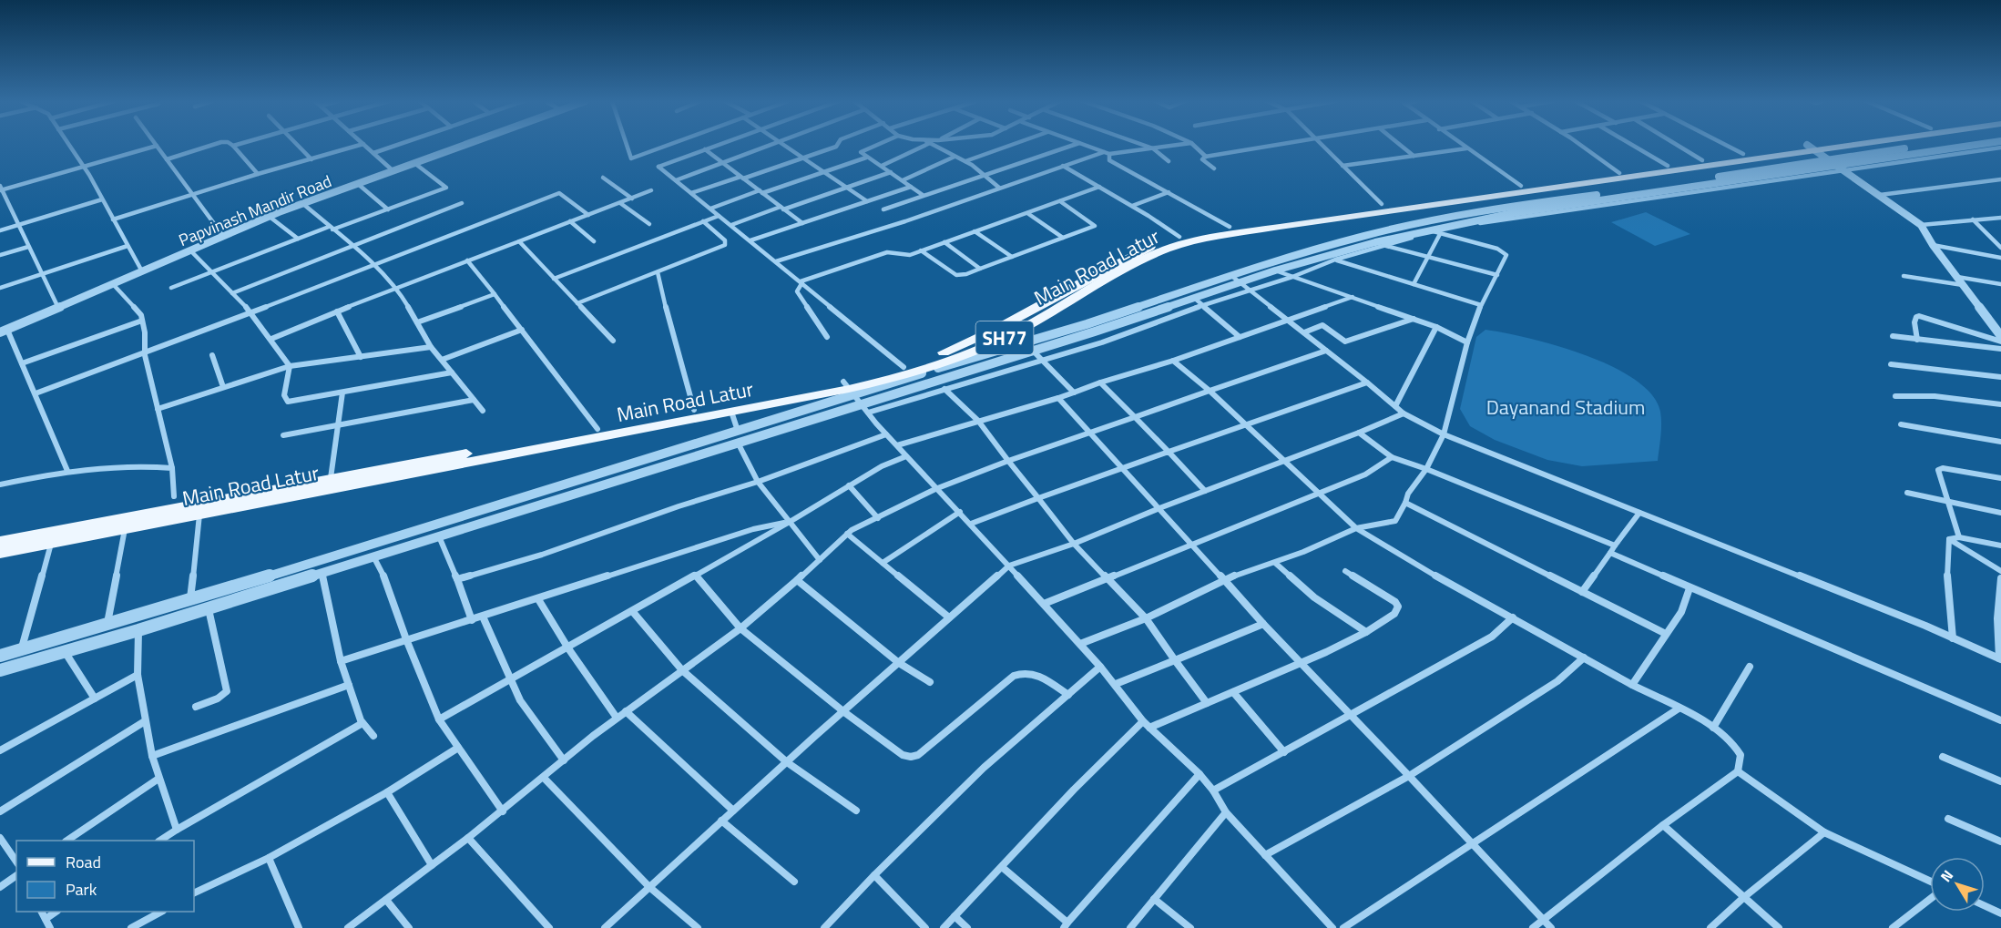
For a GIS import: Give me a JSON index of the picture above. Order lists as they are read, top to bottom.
{
  "streets": {
    "main road": ["Main Road Latur", "SH77"],
    "street": ["Papvinash Mandir Road"]
  },
  "parks": ["Dayanand Stadium"],
  "legend": ["Road", "Park"],
  "north": "top left"
}
